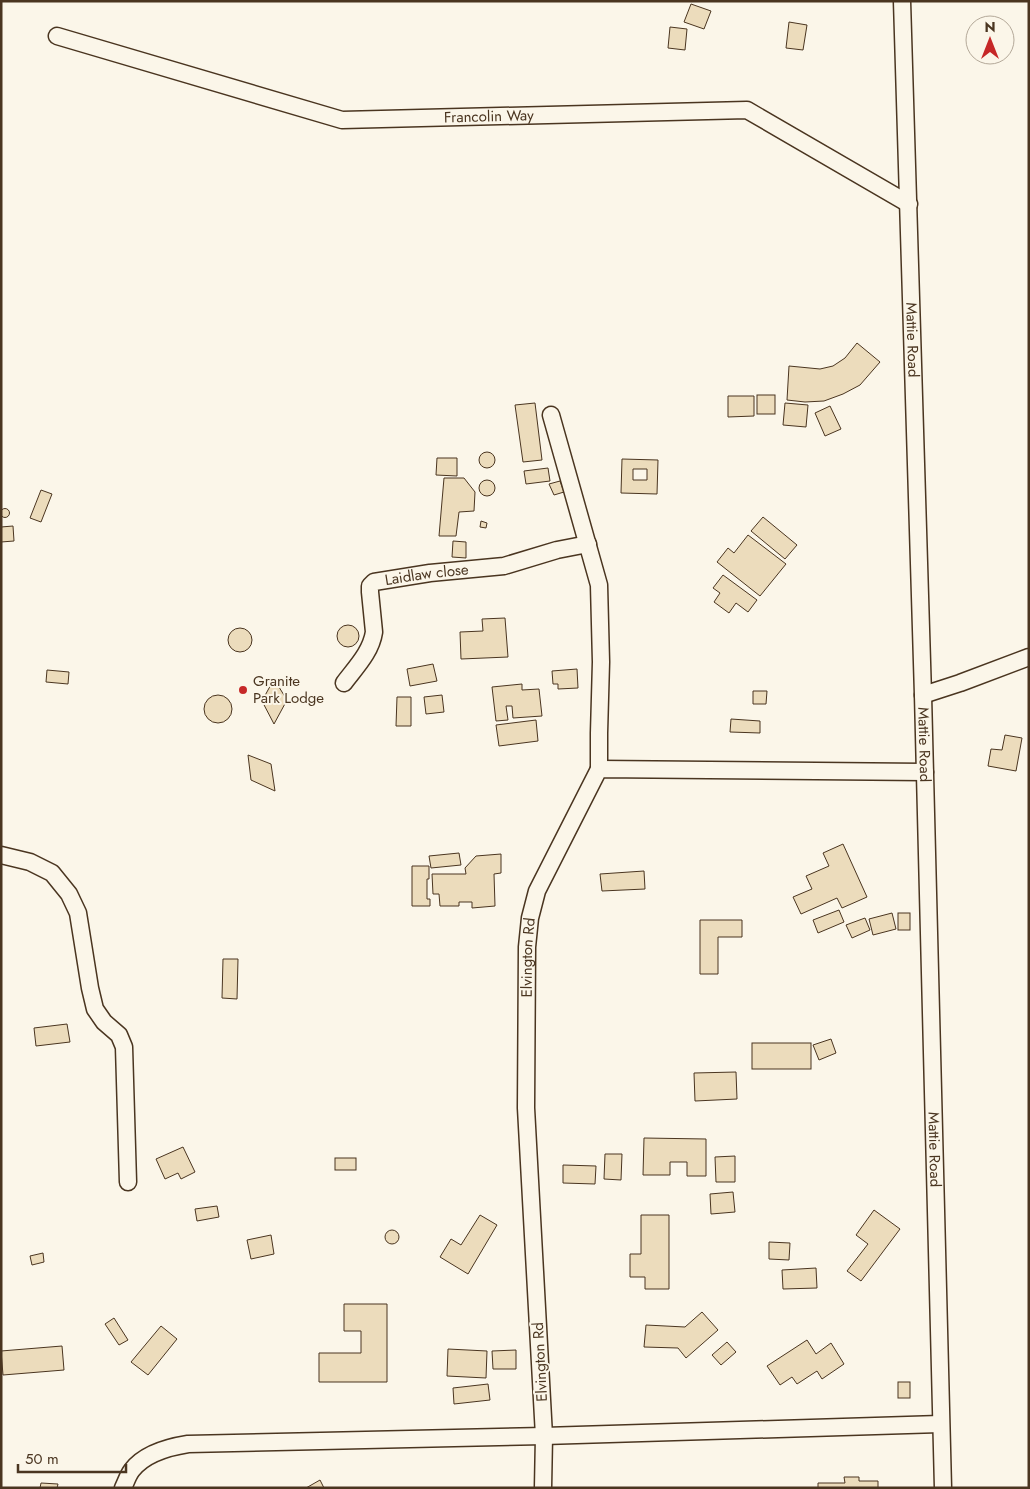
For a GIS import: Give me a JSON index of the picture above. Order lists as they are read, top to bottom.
{
  "streets": {
    "street": [
      "Francolin Way",
      "Mattie Road",
      "Laidlaw close",
      "Elvington Rd"
    ]
  },
  "crossings": [
    ["Francolin Way", "Mattie Road"]
  ],
  "places": ["Granite Park Lodge"],
  "scale_bar": "50 m",
  "north": "top"
}
